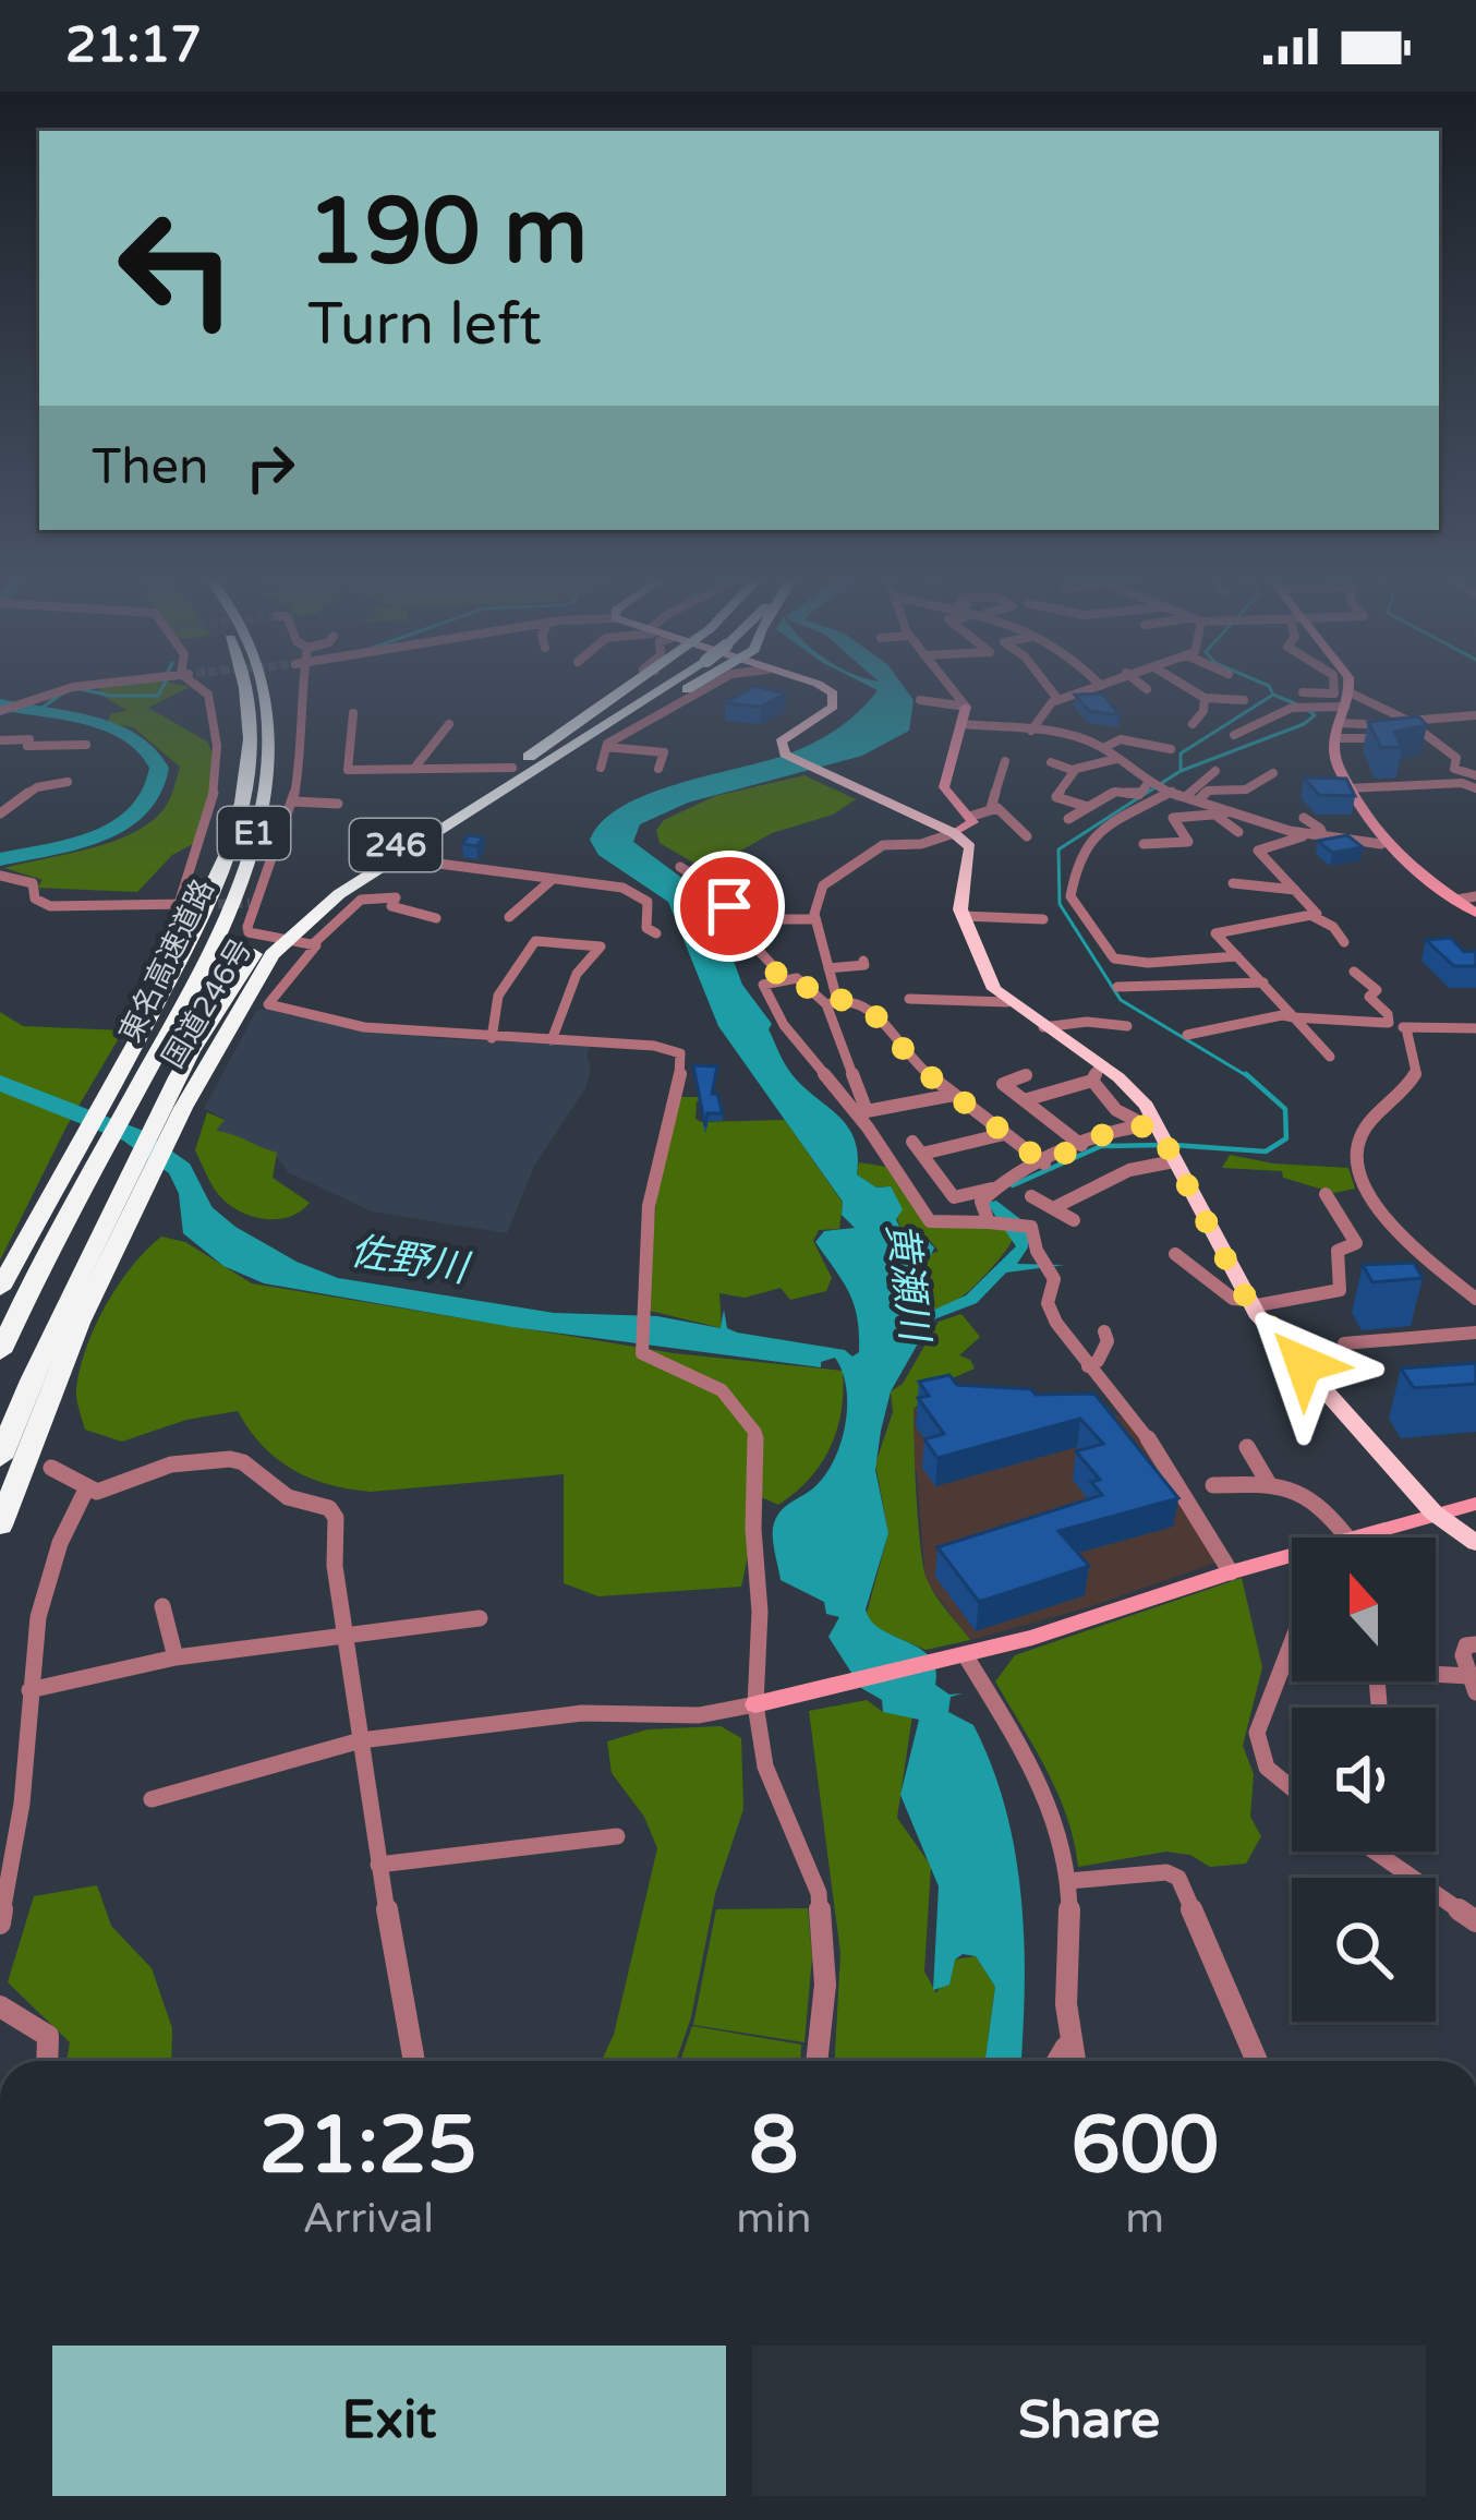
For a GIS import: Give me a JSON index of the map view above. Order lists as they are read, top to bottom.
{
  "streets": {
    "highway": [
      "E1",
      "246",
      "東名高速道路",
      "国道246号"
    ]
  },
  "water": ["佐野川", "黄瀬川"],
  "north": "top",
  "page": {
    "status": "21:17",
    "turn": ["190 m", "Turn left"],
    "then": "Then",
    "eta": [
      "21:25",
      "Arrival",
      "8",
      "min",
      "600",
      "m"
    ],
    "buttons": ["Exit", "Share"]
  }
}
